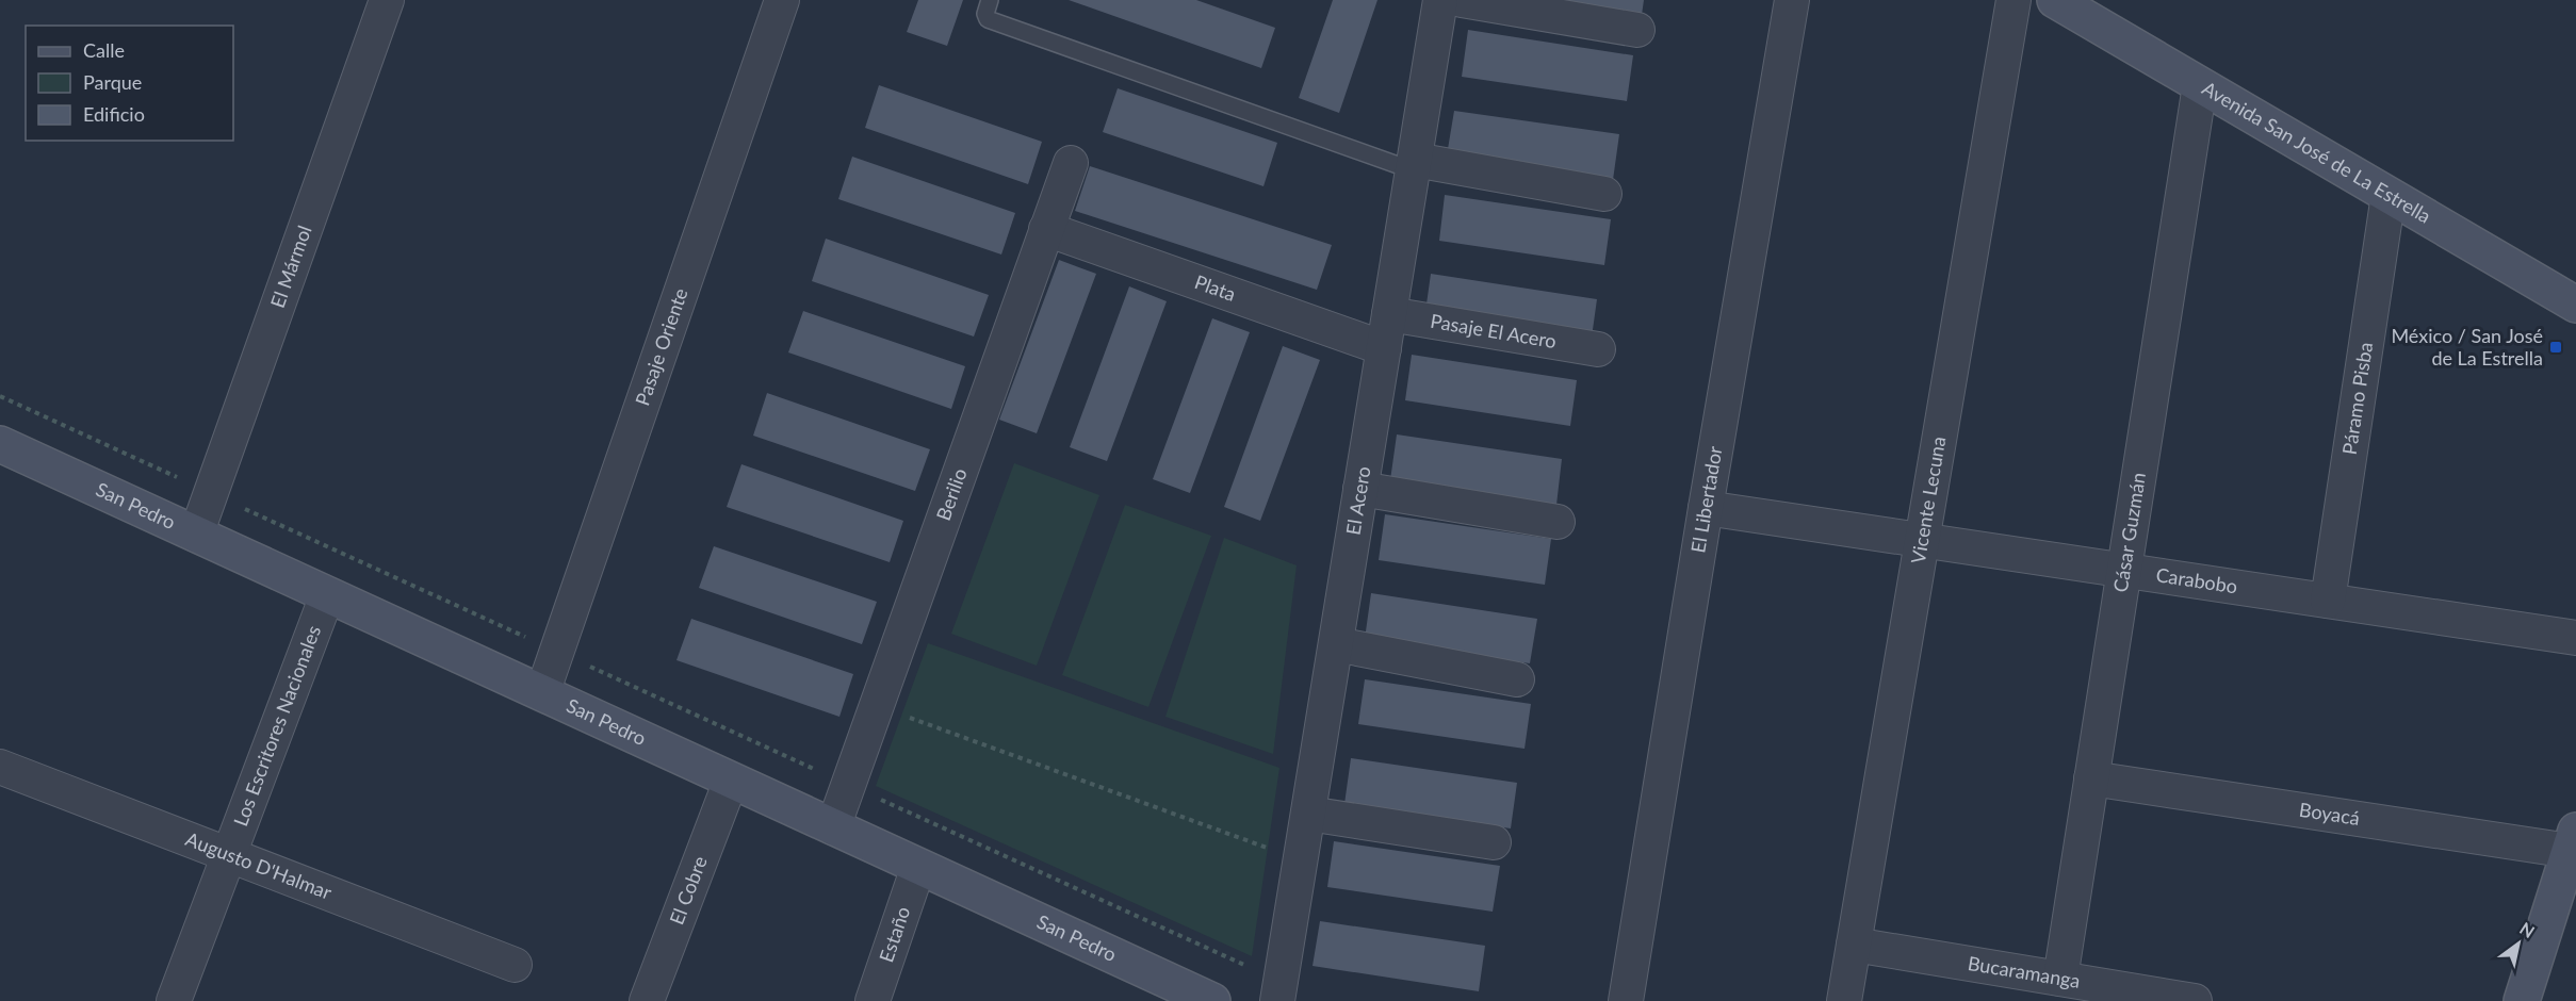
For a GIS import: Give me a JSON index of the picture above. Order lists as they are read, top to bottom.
{
  "streets": {
    "street": [
      "Avenida San José de La Estrella",
      "El Mármol",
      "Plata",
      "Pasaje El Acero",
      "Pasaje Oriente",
      "Páramo Pisba",
      "Berilio",
      "El Acero",
      "El Libertador",
      "Vicente Lecuna",
      "San Pedro",
      "Cásar Guzmán",
      "Carabobo",
      "Los Escritores Nacionales",
      "Boyacá",
      "Augusto D'Halmar",
      "El Cobre",
      "Estaño",
      "Bucaramanga"
    ]
  },
  "crossings": [
    ["Avenida San José de La Estrella", "Páramo Pisba"],
    ["Avenida San José de La Estrella", "Cásar Guzmán"],
    ["El Mármol", "San Pedro"],
    ["Plata", "Berilio"],
    ["Plata", "El Acero"],
    ["Pasaje El Acero", "El Acero"],
    ["Pasaje Oriente", "San Pedro"],
    ["Páramo Pisba", "Carabobo"],
    ["Berilio", "San Pedro"],
    ["El Libertador", "Carabobo"],
    ["Vicente Lecuna", "Carabobo"],
    ["Vicente Lecuna", "Bucaramanga"],
    ["San Pedro", "Los Escritores Nacionales"],
    ["San Pedro", "El Cobre"],
    ["San Pedro", "Estaño"],
    ["Cásar Guzmán", "Carabobo"],
    ["Cásar Guzmán", "Boyacá"],
    ["Cásar Guzmán", "Bucaramanga"],
    ["Los Escritores Nacionales", "Augusto D'Halmar"]
  ],
  "places": {
    "transit": ["México / San José de La Estrella"]
  },
  "legend": ["Calle", "Parque", "Edificio"],
  "north": "top right"
}
